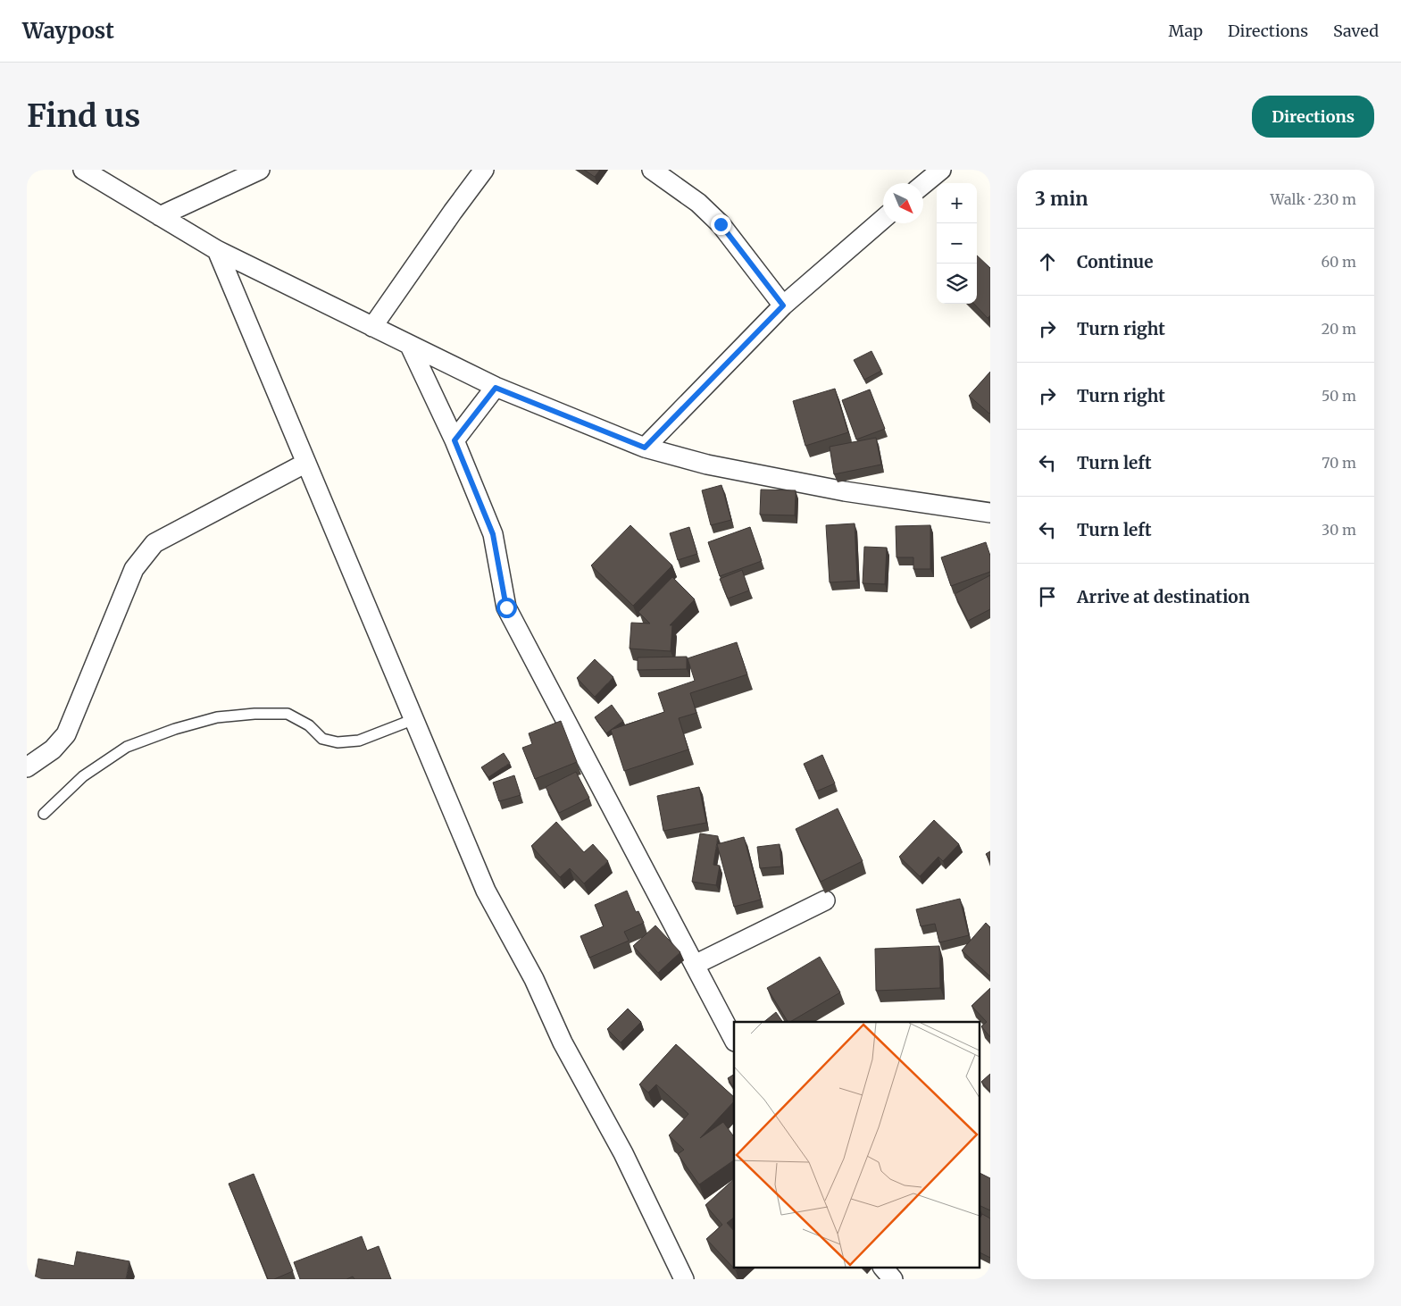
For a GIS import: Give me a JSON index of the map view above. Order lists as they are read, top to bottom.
{
  "north": "bottom right",
  "page": {
    "header": "Waypost",
    "nav": ["Map", "Directions", "Saved"],
    "buttons": "Directions",
    "title": "Find us",
    "heading": ["3 min", "Walk · 230 m"],
    "map_buttons": ["+", "−"],
    "list": [
      ["Continue", "60 m"],
      ["Turn right", "20 m"],
      ["Turn right", "50 m"],
      ["Turn left", "70 m"],
      ["Turn left", "30 m"],
      "Arrive at destination"
    ]
  }
}
